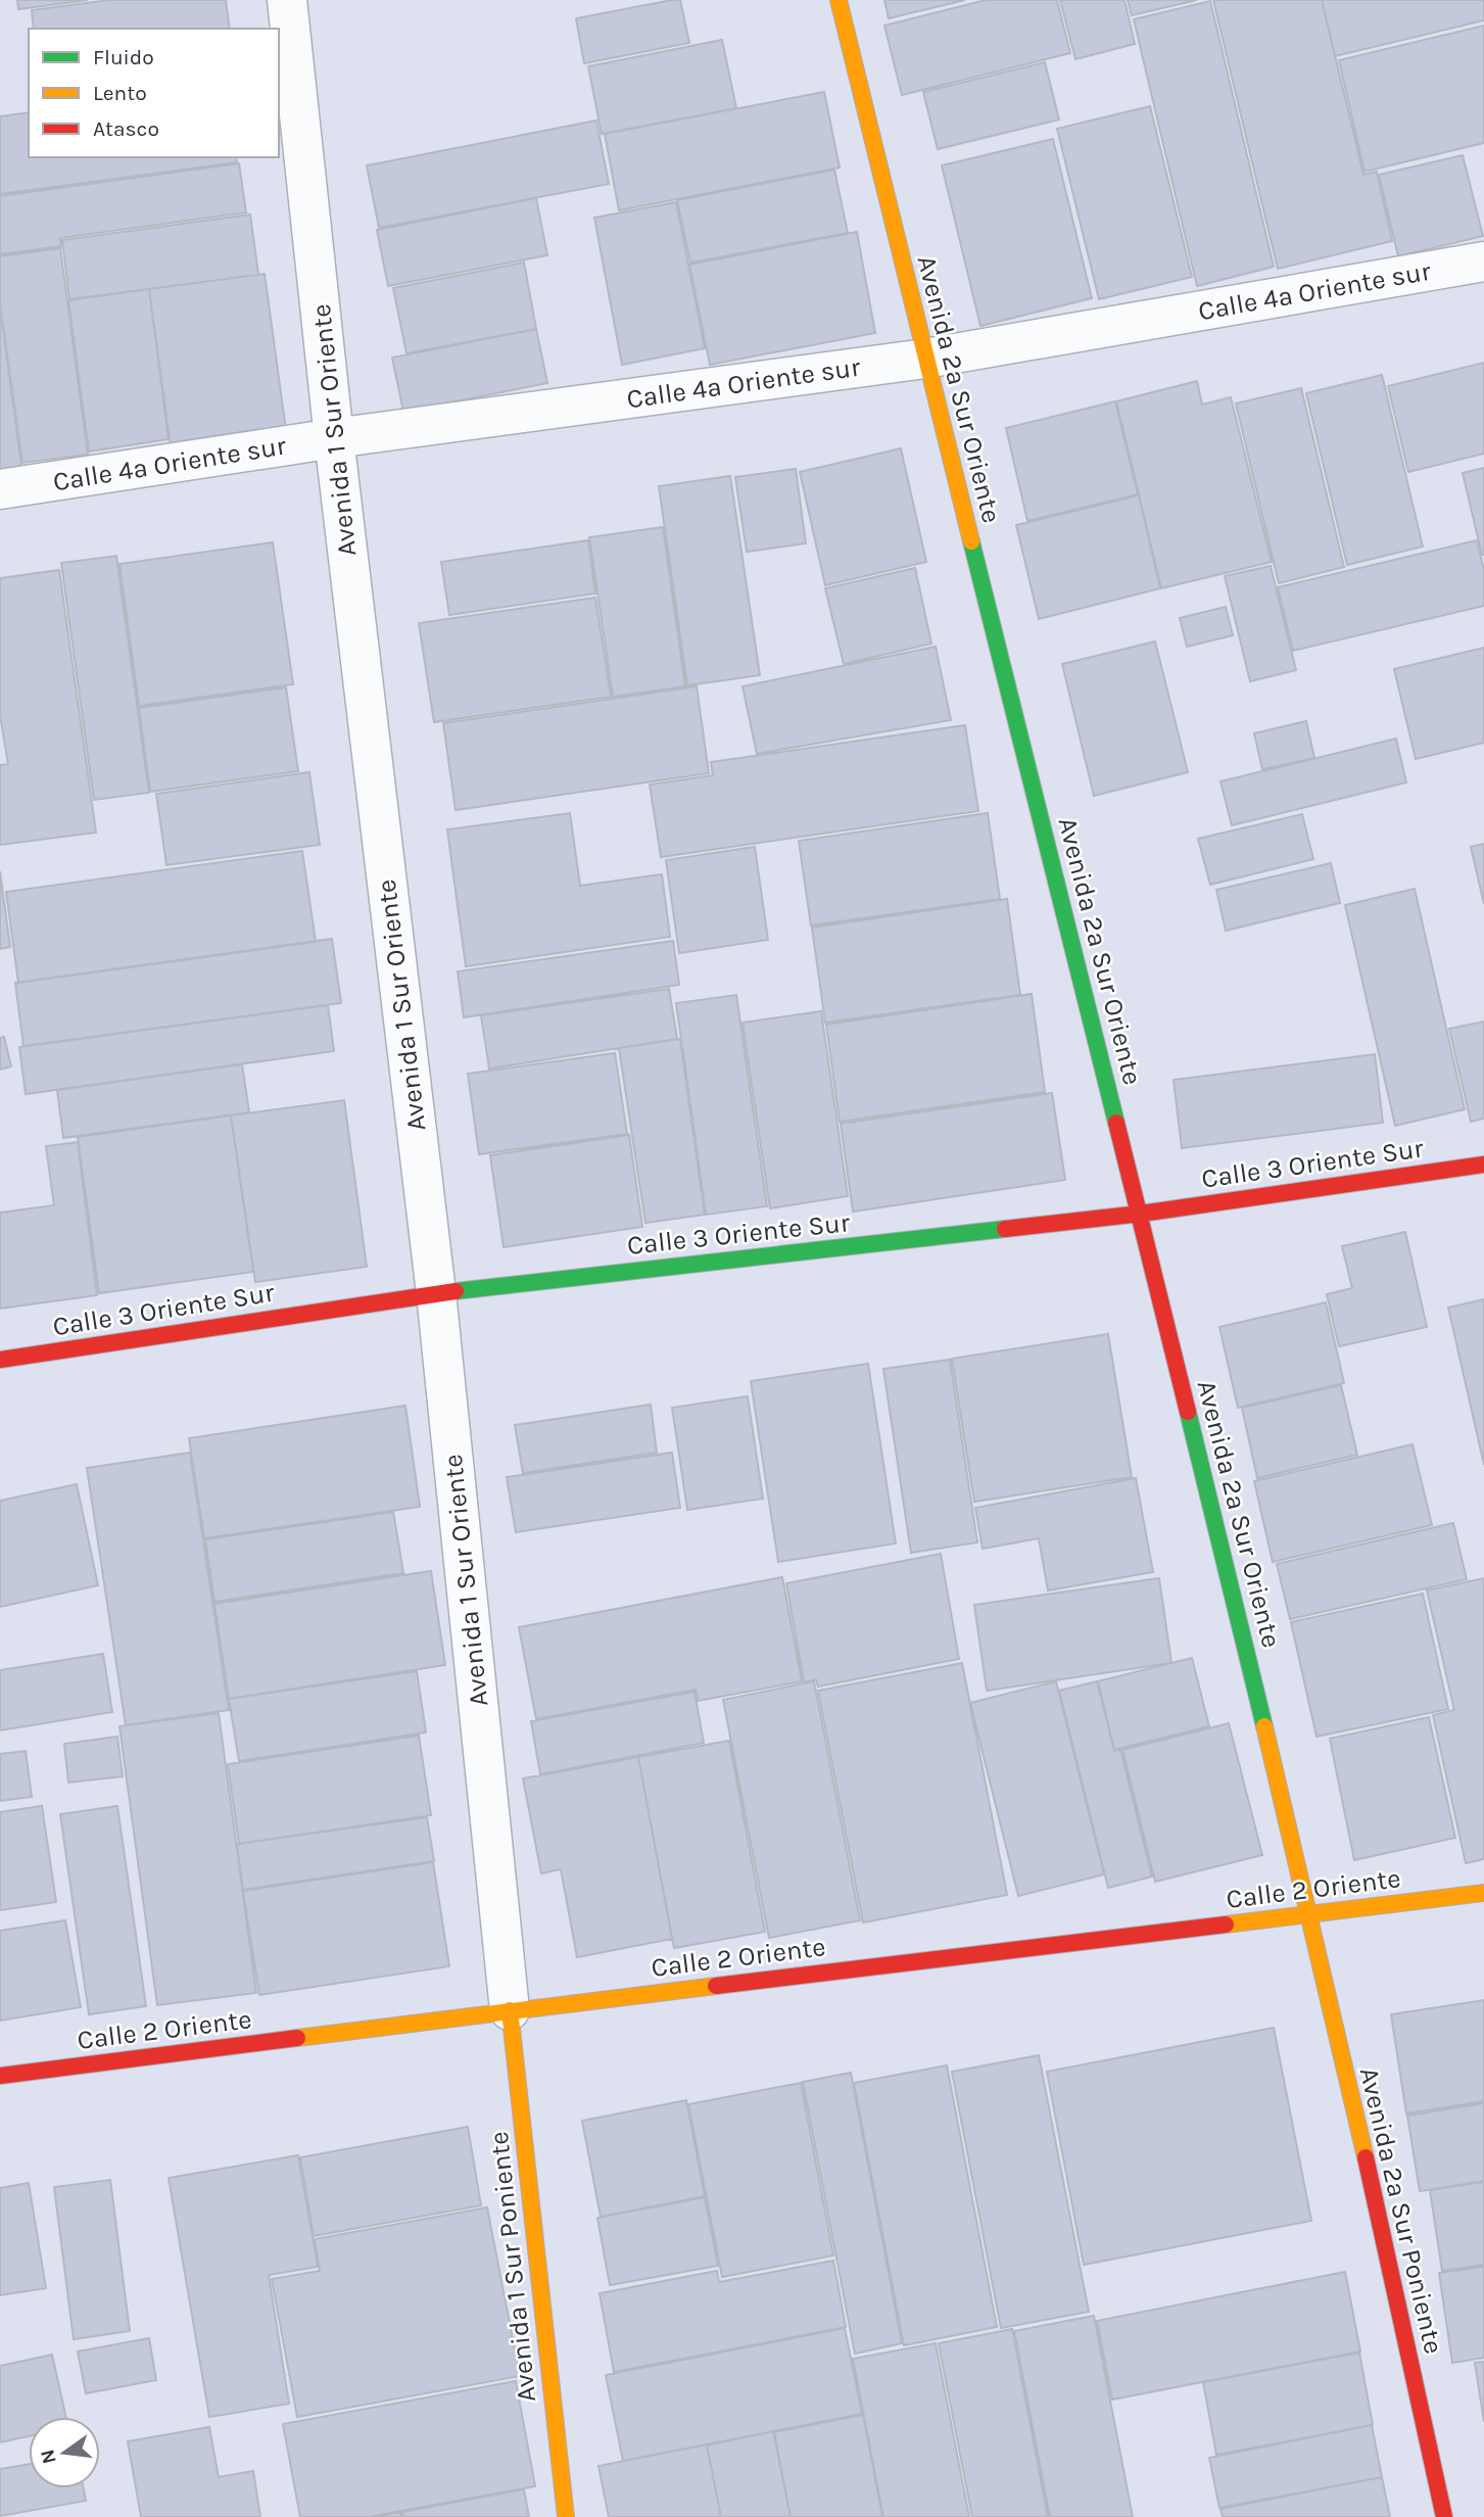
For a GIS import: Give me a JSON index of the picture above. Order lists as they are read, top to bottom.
{
  "streets": {
    "street": [
      "Calle 4a Oriente sur",
      "Avenida 2a Sur Oriente",
      "Avenida 1 Sur Oriente",
      "Calle 3 Oriente Sur",
      "Calle 2 Oriente",
      "Avenida 2a Sur Poniente",
      "Avenida 1 Sur Poniente"
    ]
  },
  "crossings": [
    ["Calle 4a Oriente sur", "Avenida 2a Sur Oriente"],
    ["Calle 4a Oriente sur", "Avenida 1 Sur Oriente"],
    ["Avenida 2a Sur Oriente", "Calle 3 Oriente Sur"],
    ["Avenida 2a Sur Oriente", "Calle 2 Oriente"],
    ["Avenida 2a Sur Oriente", "Avenida 2a Sur Poniente"],
    ["Avenida 1 Sur Oriente", "Calle 3 Oriente Sur"],
    ["Avenida 1 Sur Oriente", "Calle 2 Oriente"],
    ["Avenida 1 Sur Oriente", "Avenida 1 Sur Poniente"],
    ["Calle 2 Oriente", "Avenida 2a Sur Poniente"],
    ["Calle 2 Oriente", "Avenida 1 Sur Poniente"]
  ],
  "legend": ["Fluido", "Lento", "Atasco"],
  "north": "left"
}
